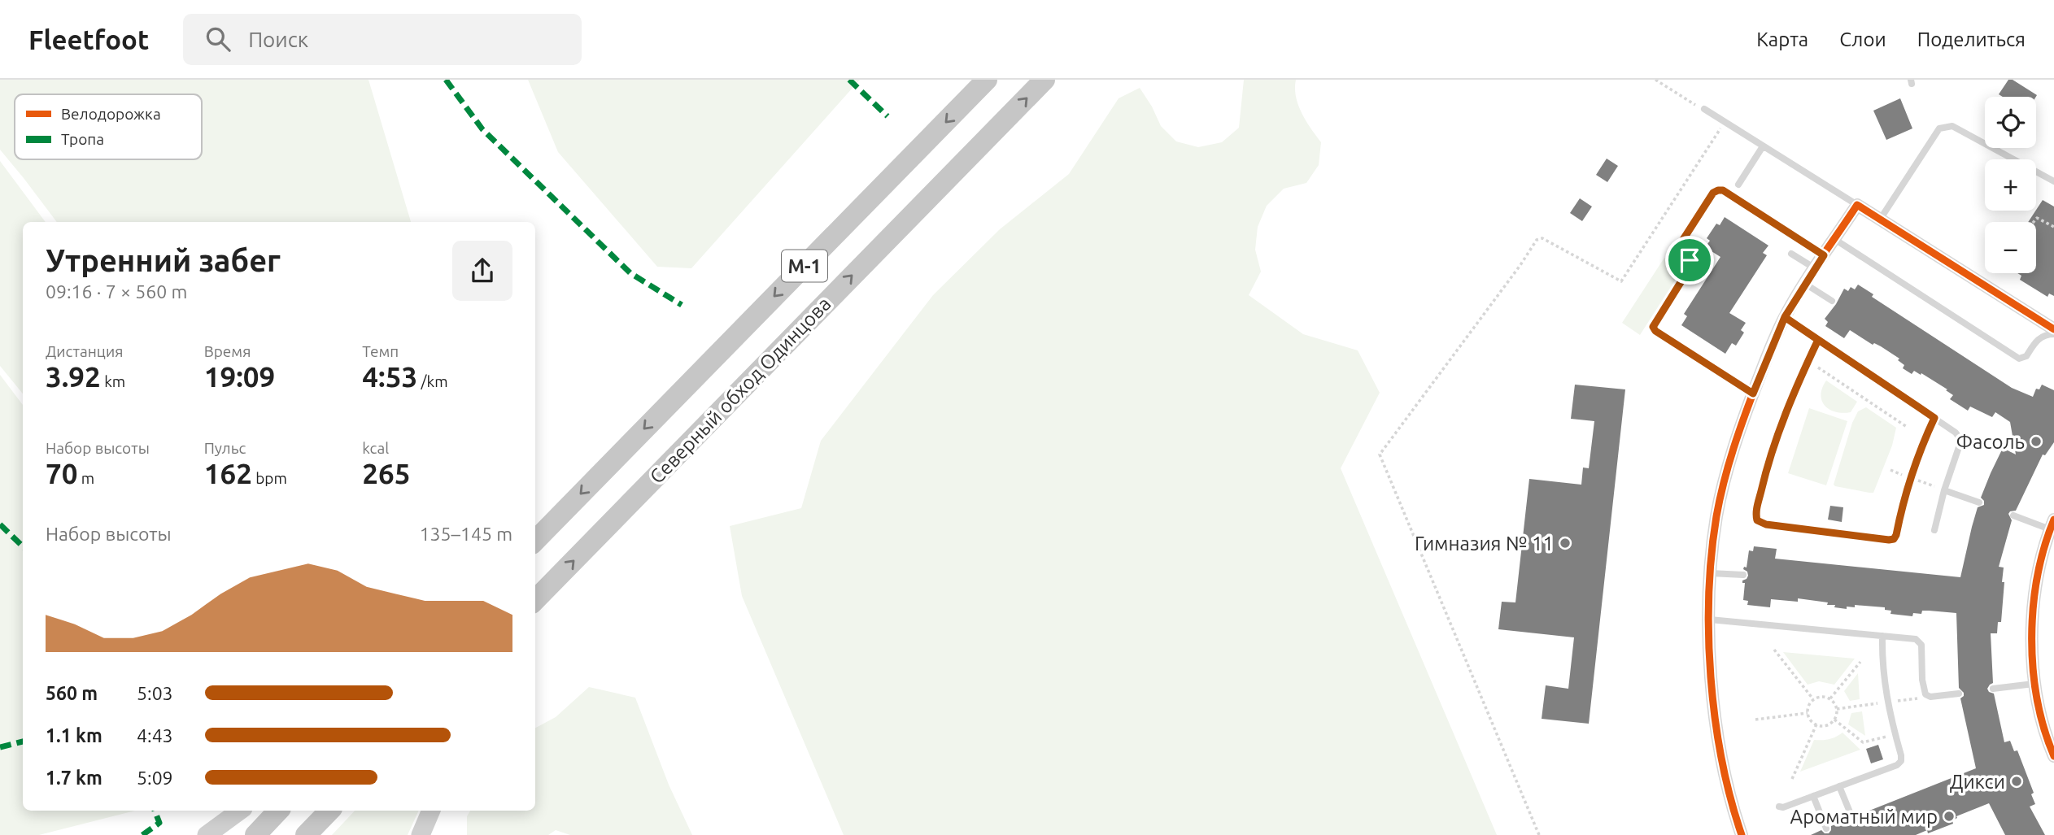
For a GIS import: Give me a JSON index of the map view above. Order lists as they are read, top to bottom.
{
  "streets": {
    "highway": ["М-1", "Северный обход Одинцова"]
  },
  "places": [
    "Фасоль",
    "Гимназия № 11",
    "Дикси",
    "Ароматный мир"
  ],
  "legend": ["Велодорожка", "Тропа"],
  "page": {
    "header": "Fleetfoot",
    "search": "Поиск",
    "nav": ["Карта", "Слои", "Поделиться"],
    "map_buttons": ["+", "−"],
    "heading": ["Утренний забег", "09:16 · 7 × 560 m"],
    "stats": [
      ["Дистанция", "3.92 km"],
      ["Время", "19:09"],
      ["Темп", "4:53 /km"],
      ["Набор высоты", "70 m"],
      ["Пульс", "162 bpm"],
      ["kcal", "265"]
    ],
    "chart": ["Набор высоты", "135–145 m"],
    "list": [
      {
        "name": "560 m",
        "note": "5:03"
      },
      {
        "name": "1.1 km",
        "note": "4:43"
      },
      {
        "name": "1.7 km",
        "note": "5:09"
      }
    ]
  }
}
